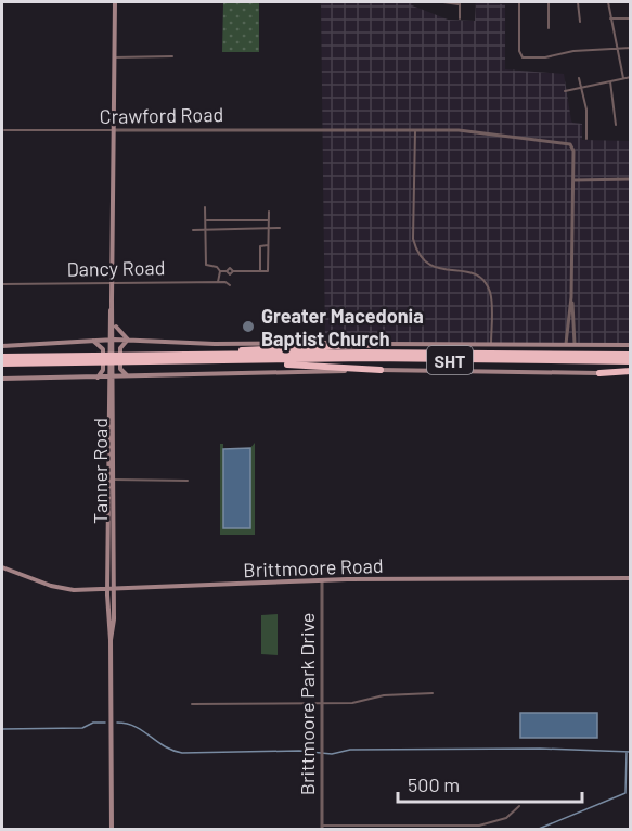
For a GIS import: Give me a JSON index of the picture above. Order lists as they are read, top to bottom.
{
  "streets": {
    "highway": ["SHT"],
    "main road": ["Tanner Road", "Brittmoore Road"],
    "street": ["Crawford Road", "Dancy Road", "Brittmoore Park Drive"]
  },
  "crossings": [
    ["Crawford Road", "Tanner Road"],
    ["Dancy Road", "Tanner Road"],
    ["Tanner Road", "Brittmoore Road"],
    ["Brittmoore Road", "Brittmoore Park Drive"]
  ],
  "places": ["Greater Macedonia Baptist Church"],
  "scale_bar": "500 m"
}
